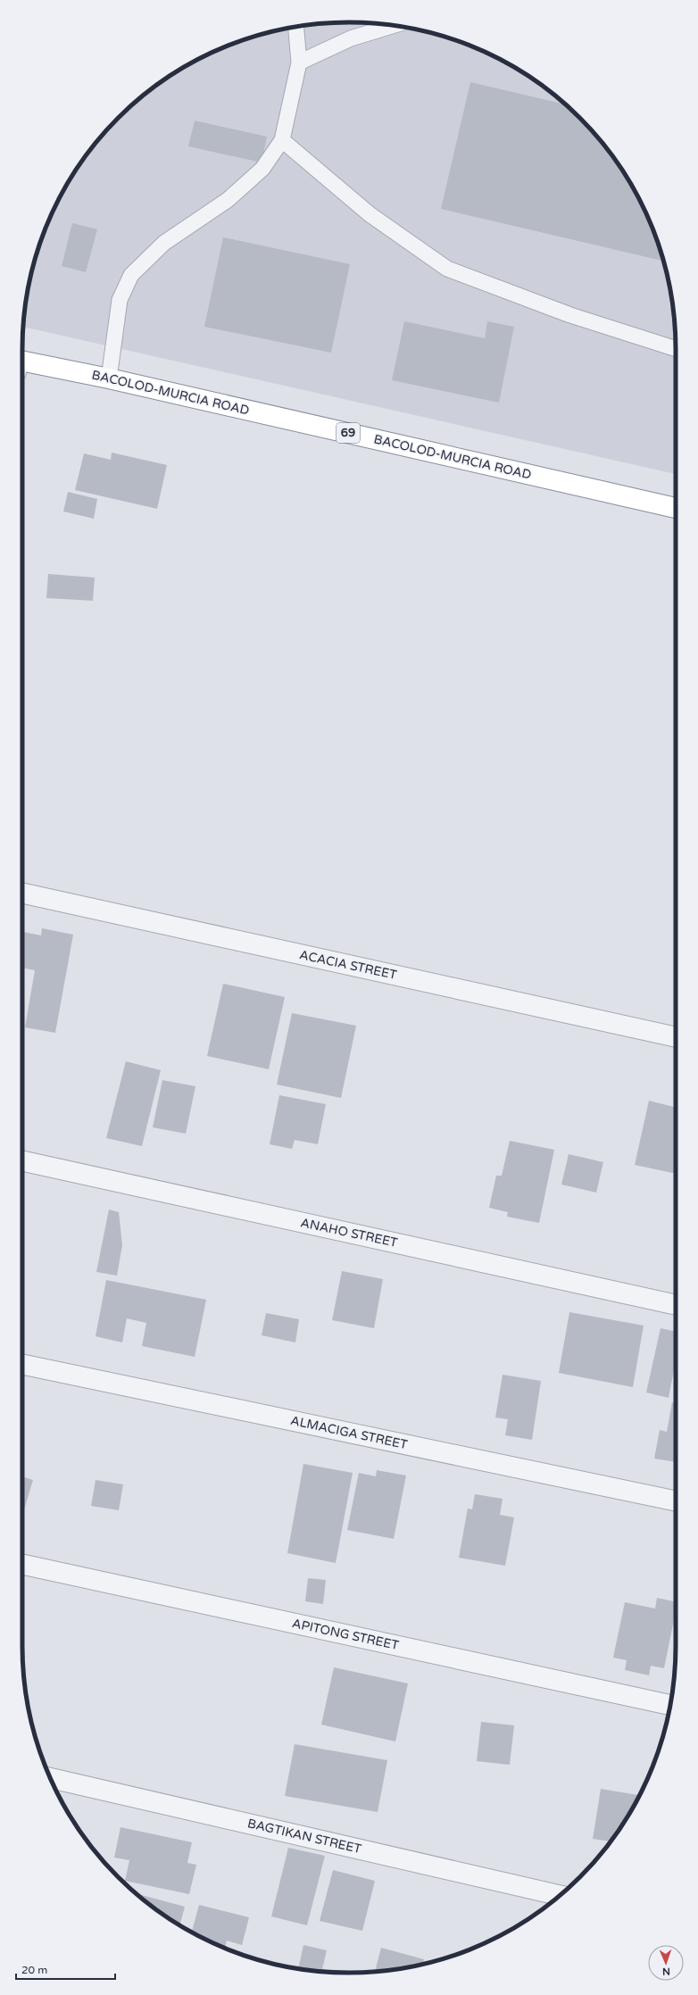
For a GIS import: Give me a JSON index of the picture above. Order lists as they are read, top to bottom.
{
  "streets": {
    "highway": ["BACOLOD-MURCIA ROAD", "69"],
    "street": [
      "ACACIA STREET",
      "ANAHO STREET",
      "ALMACIGA STREET",
      "APITONG STREET",
      "BAGTIKAN STREET"
    ]
  },
  "scale_bar": "20 m",
  "north": "bottom"
}
